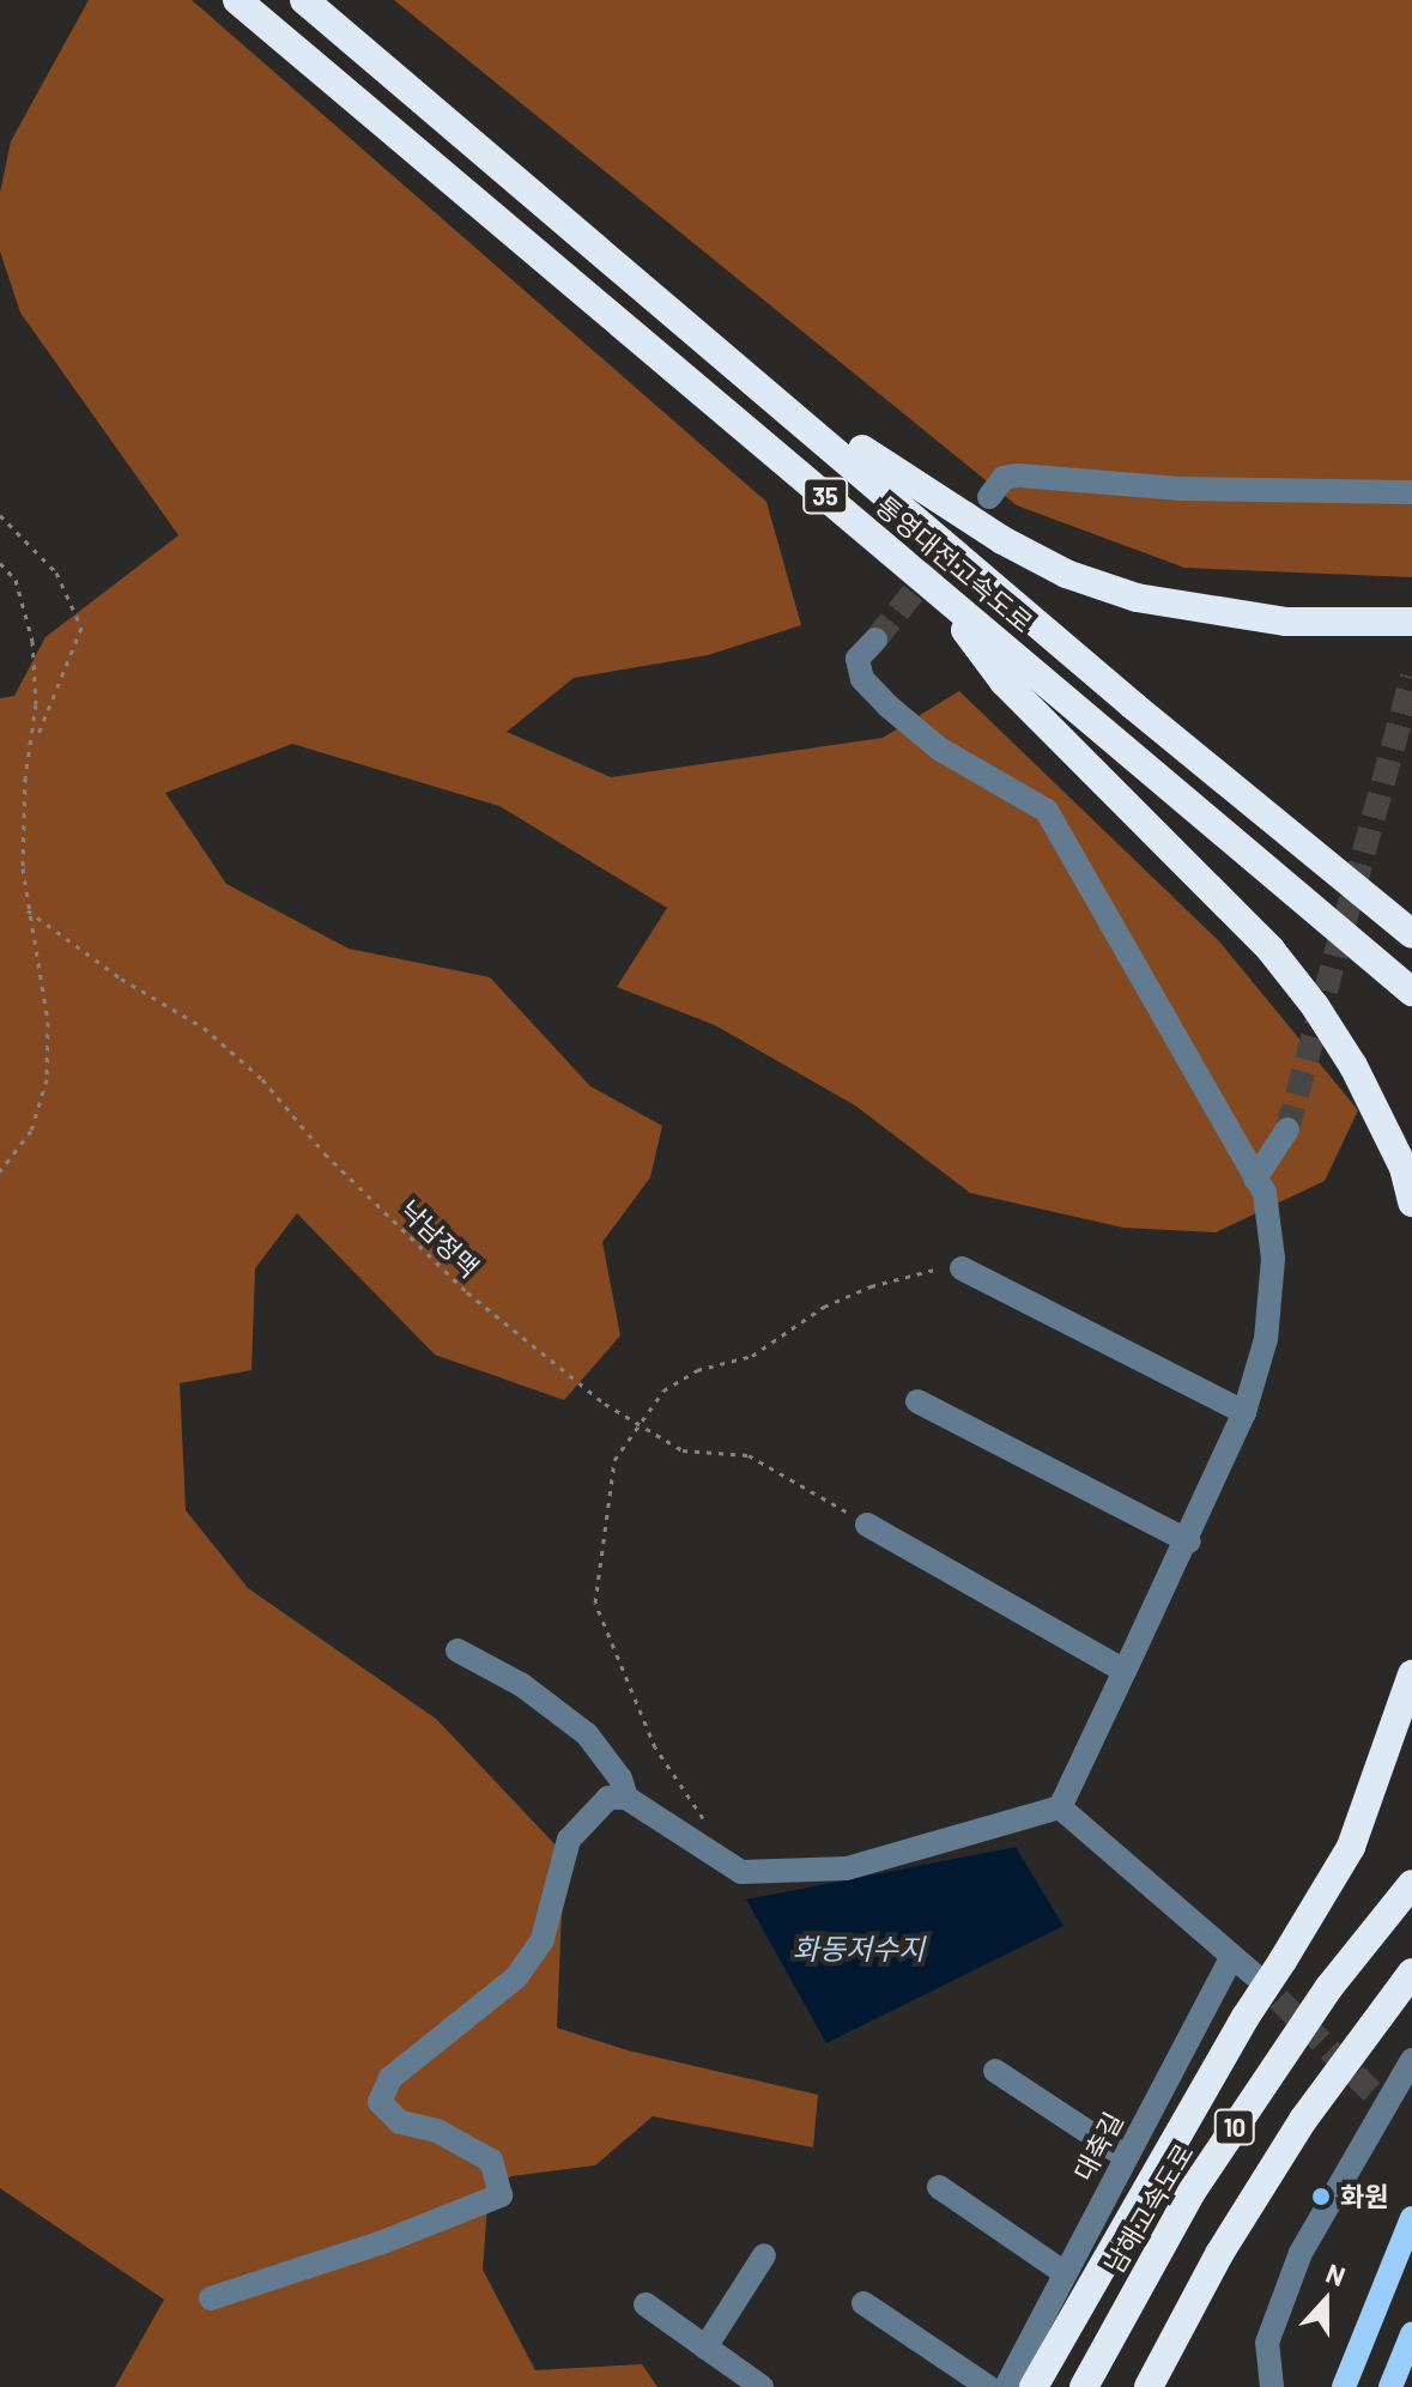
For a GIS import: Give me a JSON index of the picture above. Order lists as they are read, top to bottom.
{
  "streets": {
    "highway": [
      "35",
      "통영대전고속도로",
      "10",
      "남해고속도로"
    ],
    "street": ["대축길"],
    "path": ["낙남정맥"]
  },
  "water": ["화동저수지"],
  "places": ["화원"],
  "north": "top"
}
